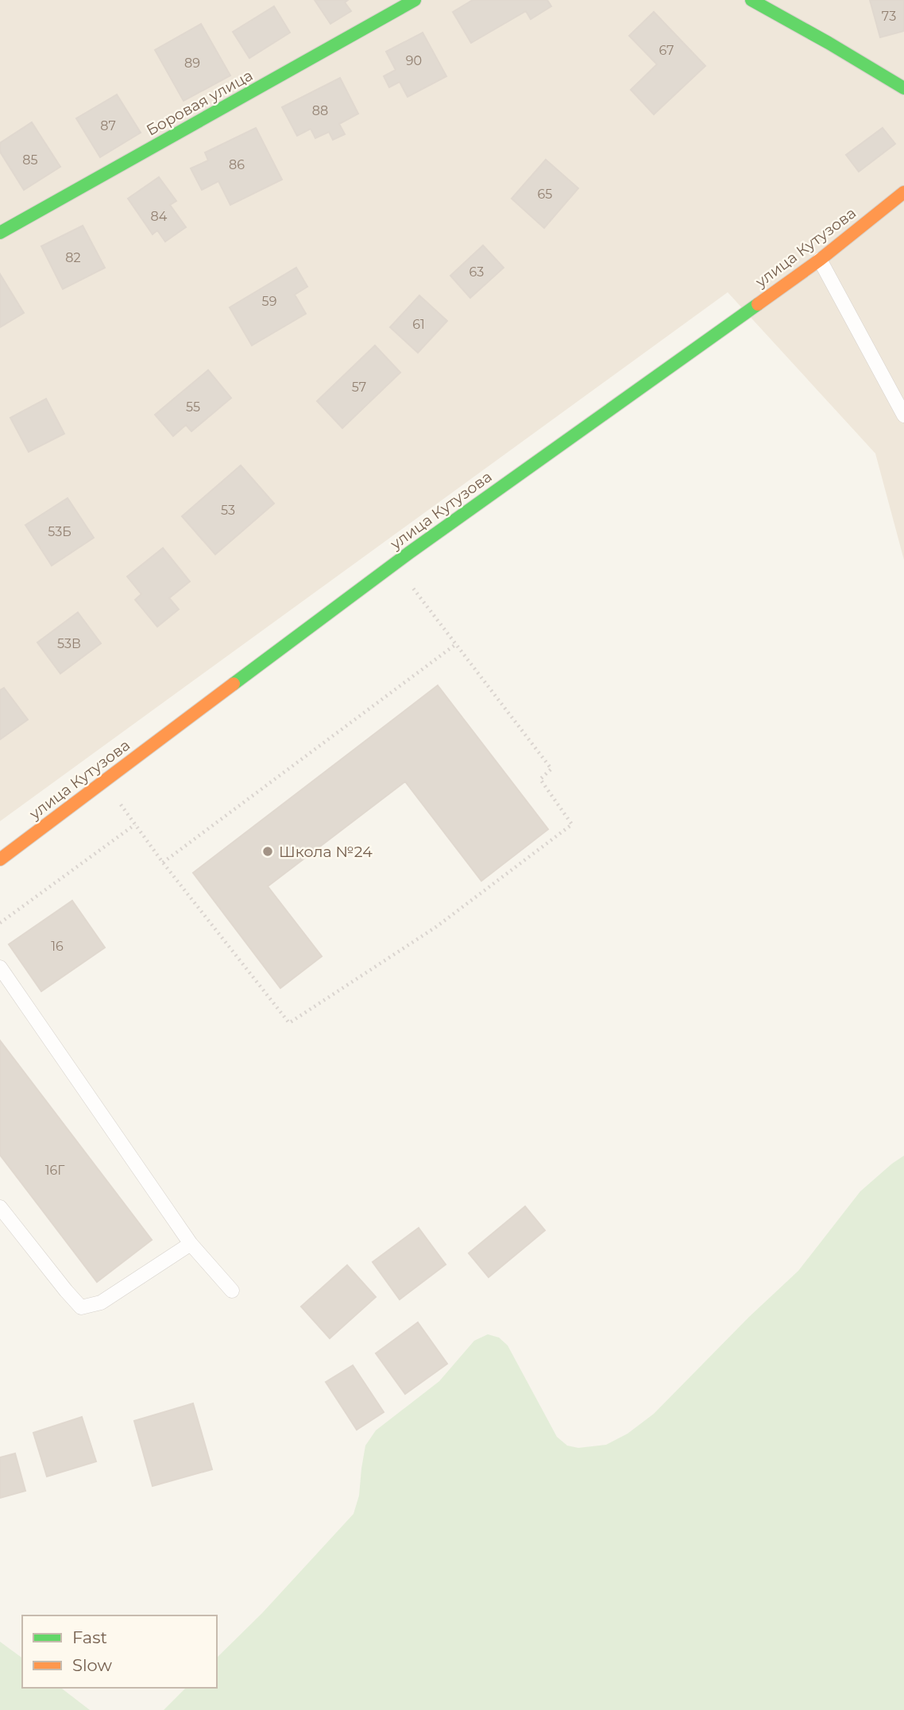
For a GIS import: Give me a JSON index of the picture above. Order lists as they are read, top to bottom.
{
  "streets": {
    "main road": ["Боровая улица", "улица Кутузова"]
  },
  "places": ["Школа №24"],
  "house_numbers": [
    "73",
    "67",
    "90",
    "89",
    "88",
    "87",
    "85",
    "86",
    "65",
    "84",
    "82",
    "63",
    "59",
    "61",
    "57",
    "55",
    "53",
    "53Б",
    "53В",
    "16",
    "16Г"
  ],
  "legend": ["Fast", "Slow"]
}
